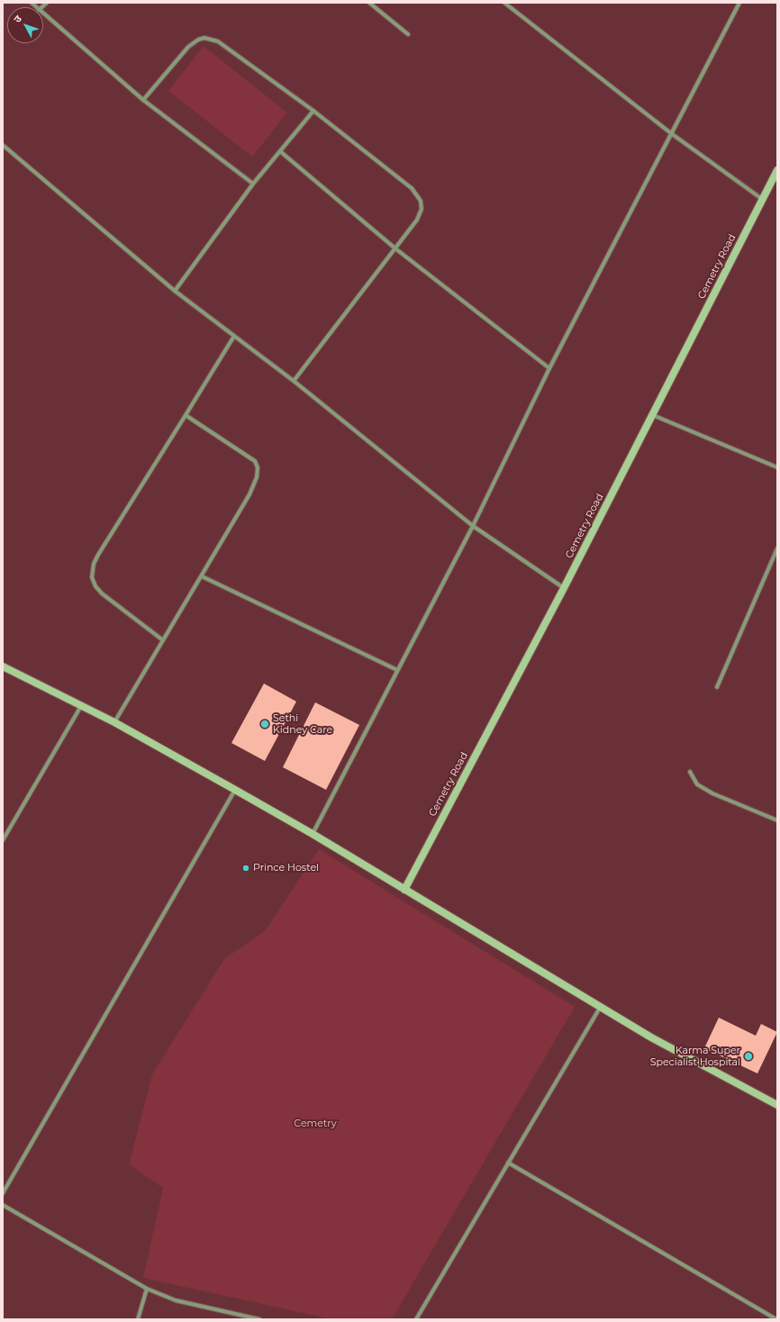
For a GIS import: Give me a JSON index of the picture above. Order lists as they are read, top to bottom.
{
  "streets": {
    "street": ["Cemetry Road"]
  },
  "parks": ["Cemetry"],
  "places": ["Sethi Kidney Care", "Prince Hostel", "Karma Super Specialist Hospital"],
  "north": "top left"
}
